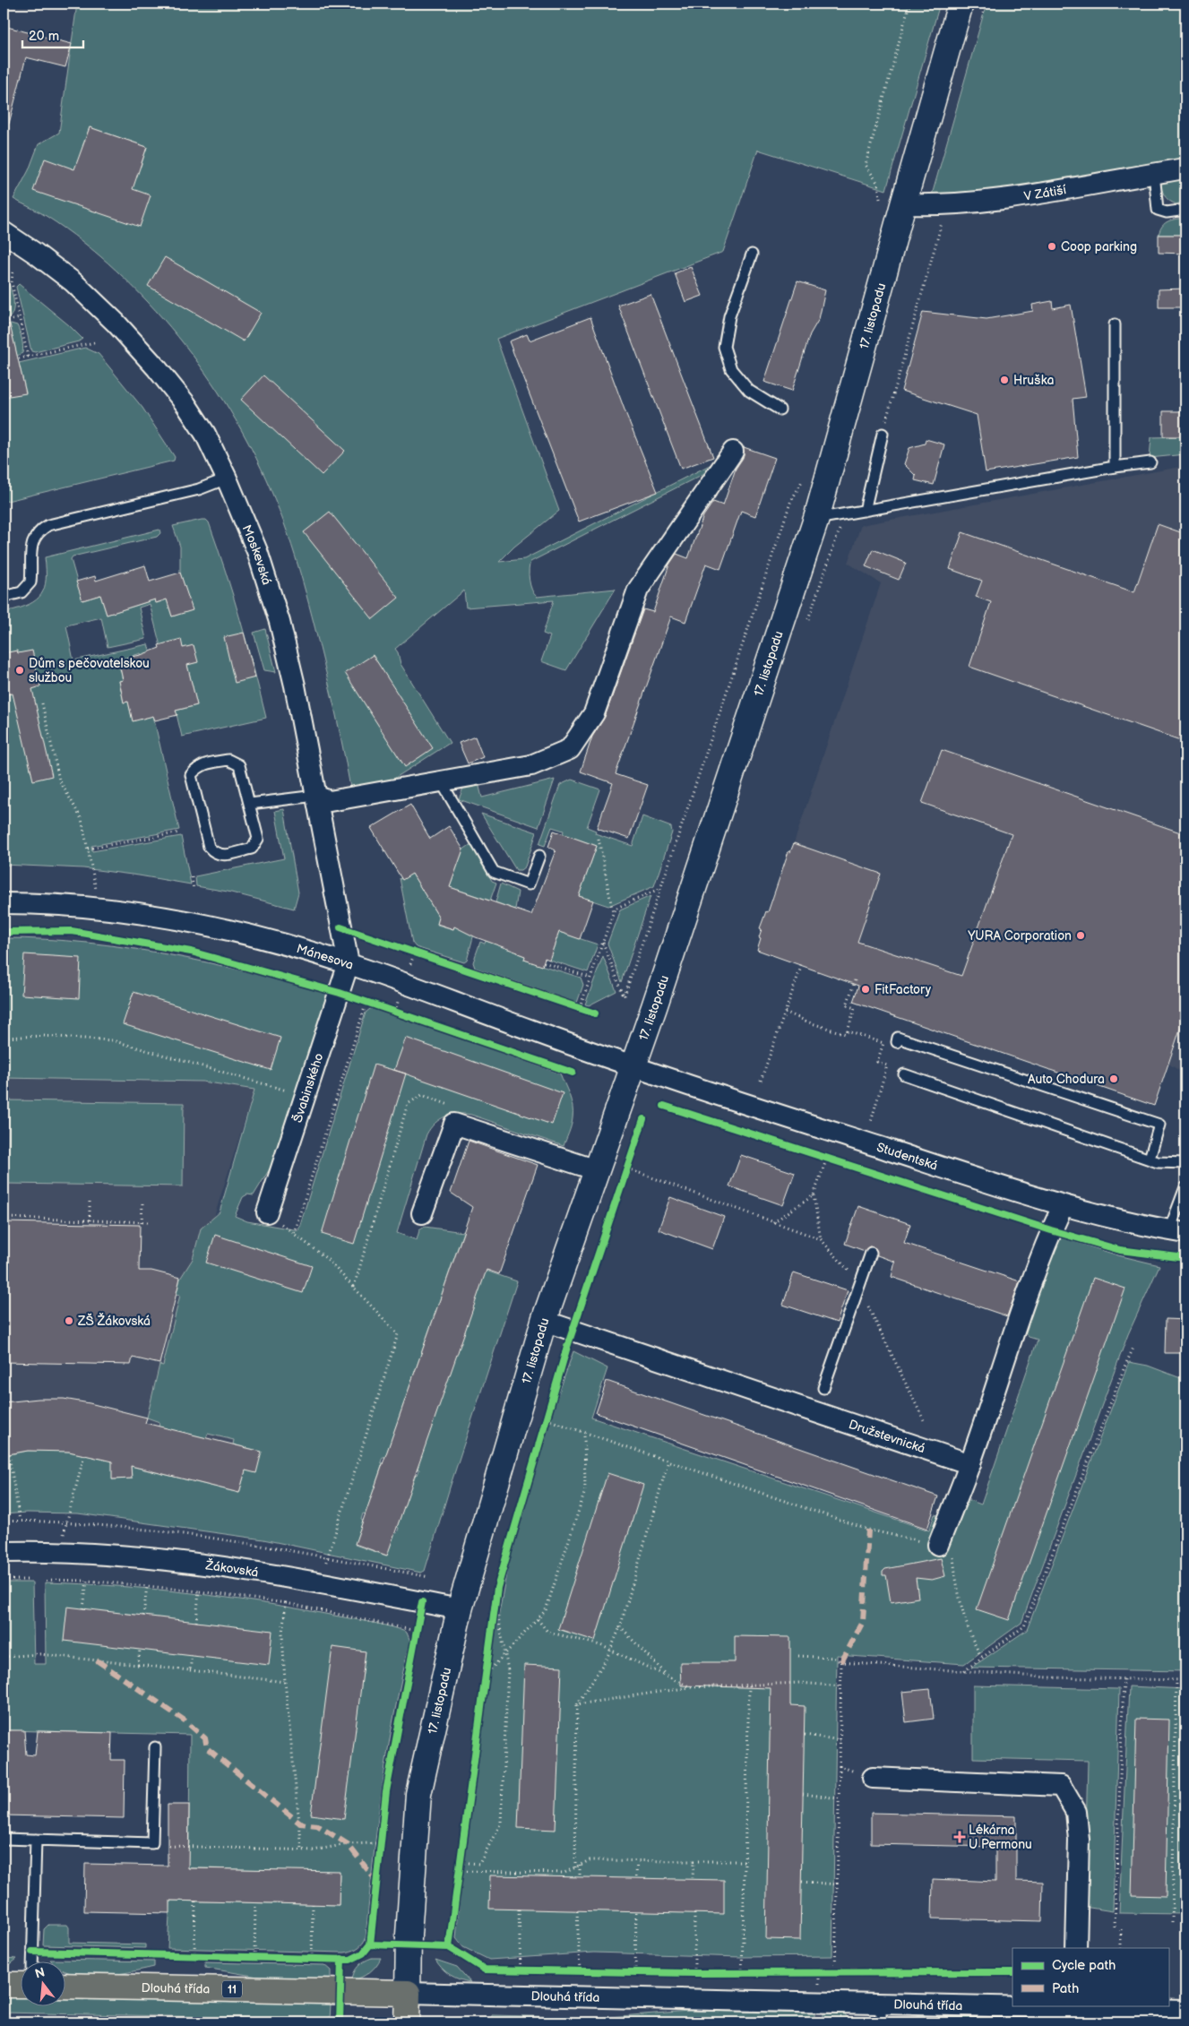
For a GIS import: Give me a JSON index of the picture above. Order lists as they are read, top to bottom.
{
  "streets": {
    "main road": ["17. listopadu", "Dlouhá třída", "11"],
    "street": [
      "V Zátiší",
      "Moskevská",
      "Mánesova",
      "Švabinského",
      "Studentská",
      "Družstevnická",
      "Žákovská"
    ]
  },
  "crossings": [
    ["V Zátiší", "17. listopadu"],
    ["17. listopadu", "Mánesova"],
    ["17. listopadu", "Studentská"],
    ["17. listopadu", "Družstevnická"],
    ["17. listopadu", "Žákovská"],
    ["17. listopadu", "Dlouhá třída"],
    ["Moskevská", "Mánesova"],
    ["Moskevská", "Švabinského"],
    ["Mánesova", "Švabinského"],
    ["Mánesova", "Studentská"]
  ],
  "places": {
    "other": [
      "Coop parking",
      "Hruška",
      "Dům s pečovatelskou službou",
      "YURA Corporation",
      "FitFactory",
      "Auto Chodura",
      "ZŠ Žákovská"
    ],
    "health": ["Lékárna U Permonu"]
  },
  "legend": ["Cycle path", "Path"],
  "scale_bar": "20 m",
  "north": "top"
}
